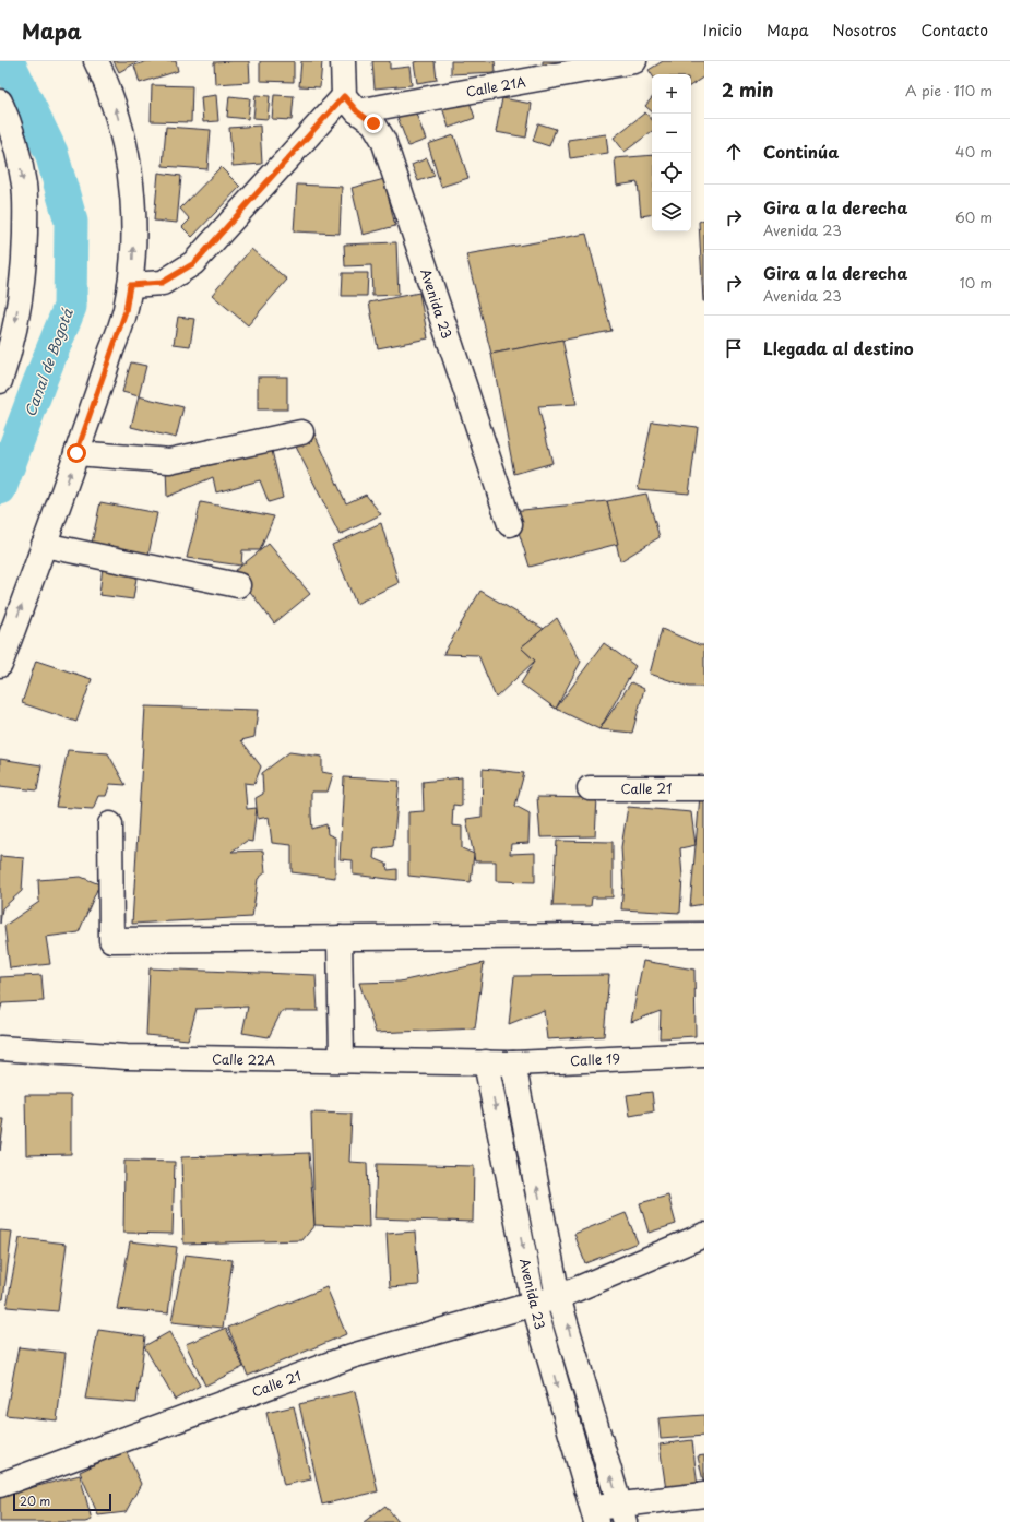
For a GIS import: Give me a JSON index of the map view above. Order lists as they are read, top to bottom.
{
  "streets": {
    "street": [
      "Calle 21A",
      "Avenida 23",
      "Calle 21",
      "Calle 22A",
      "Calle 19"
    ]
  },
  "crossings": [
    ["Calle 21A", "Avenida 23"],
    ["Avenida 23", "Calle 21"],
    ["Avenida 23", "Calle 22A"],
    ["Avenida 23", "Calle 19"],
    ["Calle 22A", "Calle 19"]
  ],
  "water": ["Canal de Bogotá"],
  "scale_bar": "20 m",
  "page": {
    "header": "Mapa",
    "nav": [
      "Inicio",
      "Mapa",
      "Nosotros",
      "Contacto"
    ],
    "heading": ["2 min", "A pie · 110 m"],
    "map_buttons": ["+", "−"],
    "list": [
      ["Continúa", "40 m"],
      ["Gira a la derecha", "Avenida 23", "60 m"],
      ["Gira a la derecha", "Avenida 23", "10 m"],
      "Llegada al destino"
    ],
    "scale": "20 m"
  }
}
